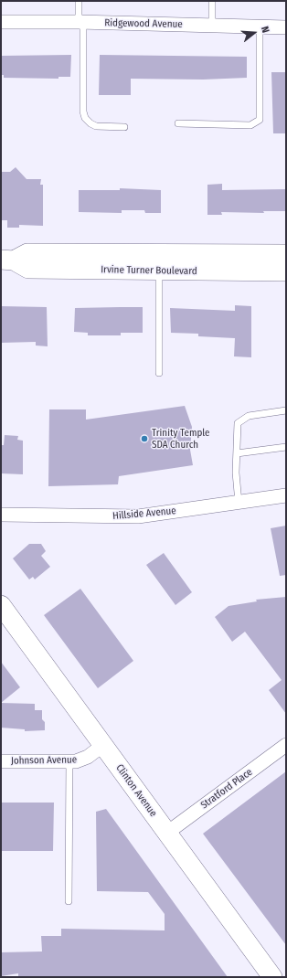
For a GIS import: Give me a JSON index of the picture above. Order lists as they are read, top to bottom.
{
  "streets": {
    "main road": ["Irvine Turner Boulevard", "Clinton Avenue"],
    "street": [
      "Ridgewood Avenue",
      "Hillside Avenue",
      "Johnson Avenue",
      "Stratford Place"
    ]
  },
  "crossings": [
    ["Johnson Avenue", "Clinton Avenue"],
    ["Stratford Place", "Clinton Avenue"]
  ],
  "places": ["Trinity Temple SDA Church"],
  "north": "right"
}
